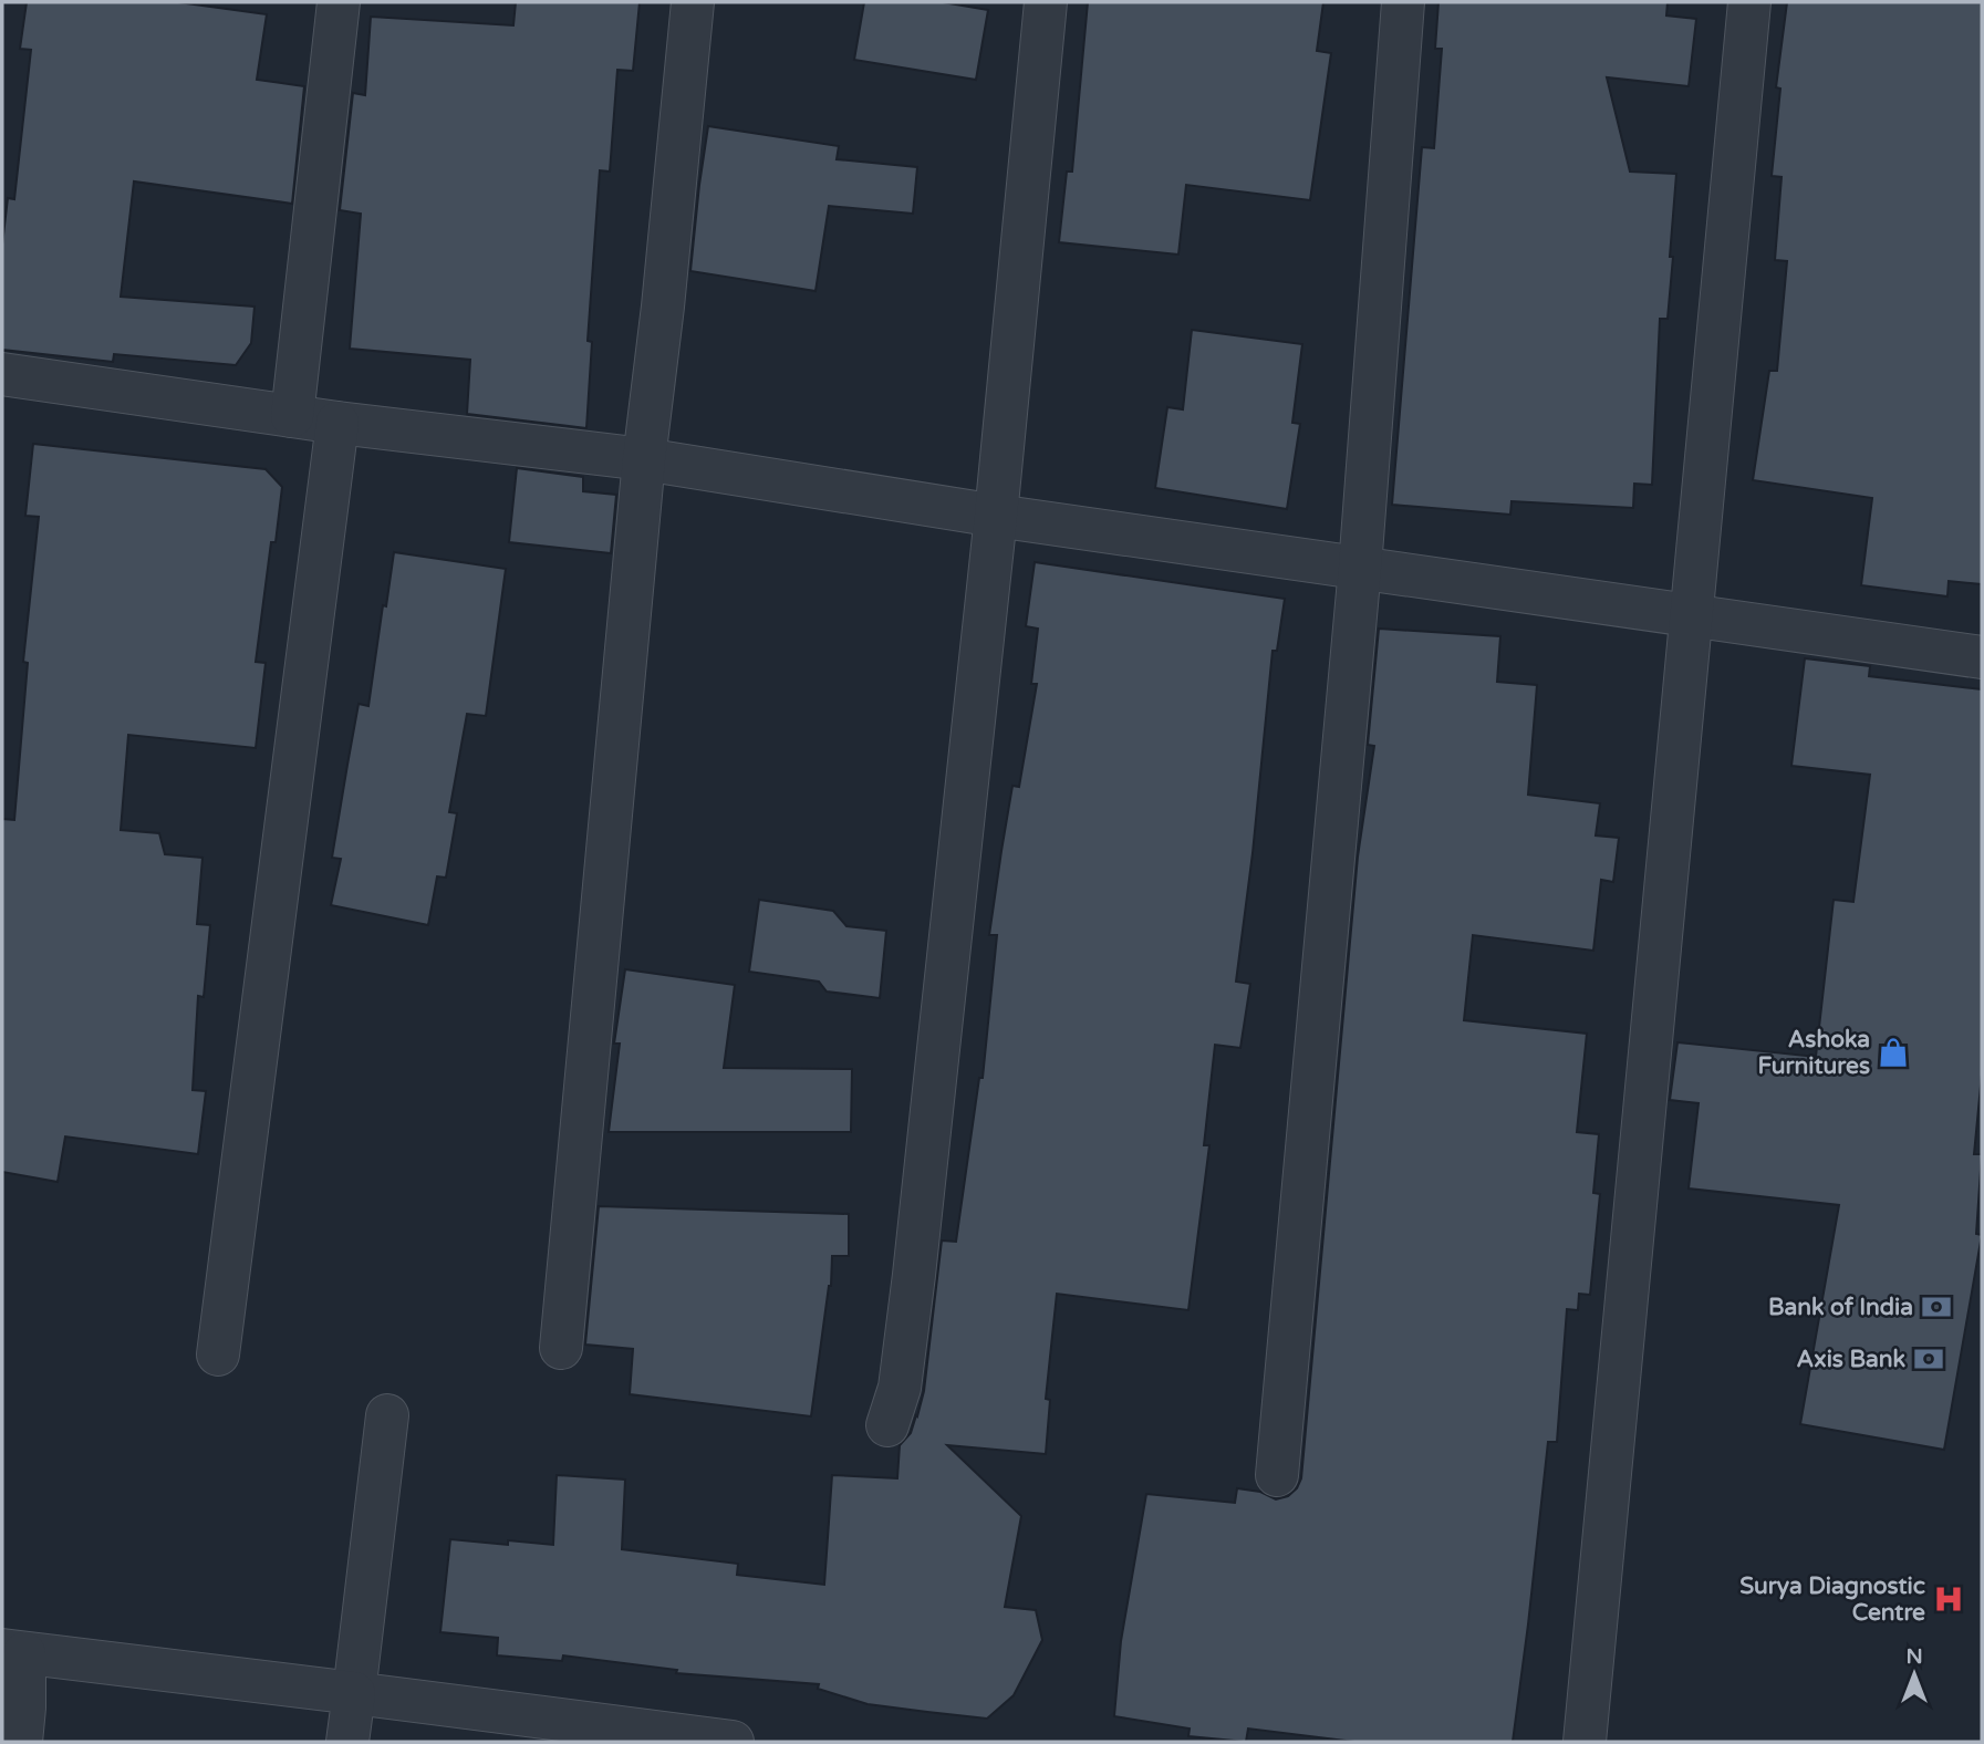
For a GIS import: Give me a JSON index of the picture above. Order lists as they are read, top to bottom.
{
  "places": {
    "shop": ["Ashoka Furnitures"],
    "bank": ["Bank of India", "Axis Bank"],
    "hospital": ["Surya Diagnostic Centre"]
  },
  "north": "top"
}
